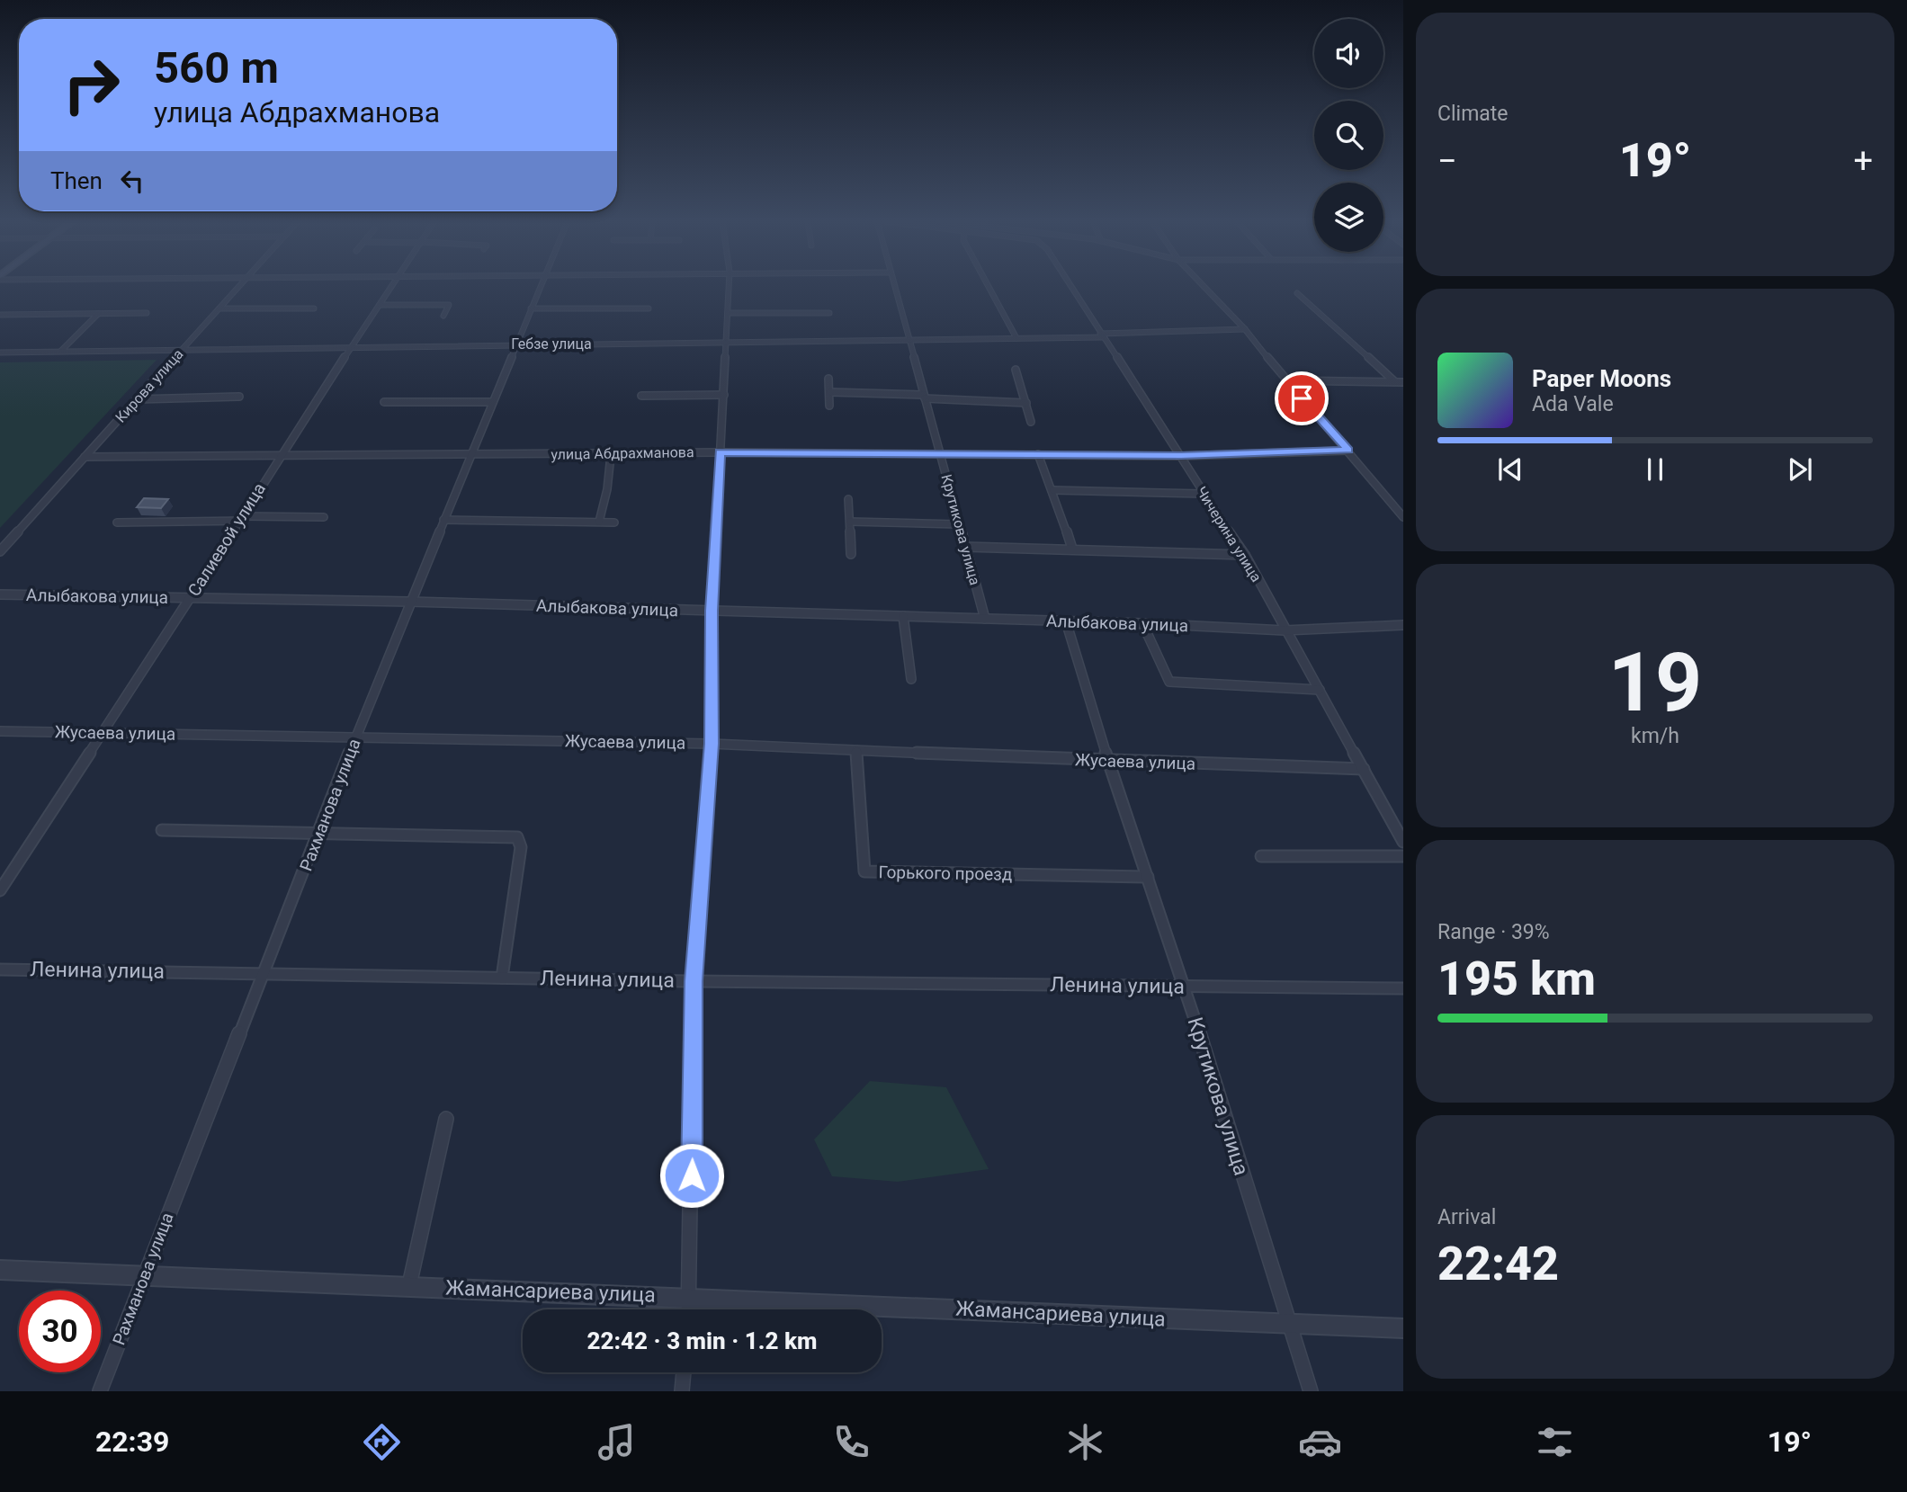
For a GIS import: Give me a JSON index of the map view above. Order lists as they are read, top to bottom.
{
  "streets": {
    "street": [
      "Гебзе улица",
      "Кирова улица",
      "улица Абдрахманова",
      "Крутикова улица",
      "Чичерина улица",
      "Салиевой улица",
      "Алыбакова улица",
      "Жусаева улица",
      "Рахманова улица",
      "Горького проезд",
      "Ленина улица",
      "Жамансариева улица"
    ]
  },
  "crossings": [
    ["Гебзе улица", "Кирова улица"],
    ["Гебзе улица", "Крутикова улица"],
    ["Гебзе улица", "Чичерина улица"],
    ["Гебзе улица", "Салиевой улица"],
    ["Гебзе улица", "Рахманова улица"],
    ["Кирова улица", "улица Абдрахманова"],
    ["улица Абдрахманова", "Крутикова улица"],
    ["улица Абдрахманова", "Чичерина улица"],
    ["улица Абдрахманова", "Салиевой улица"],
    ["улица Абдрахманова", "Рахманова улица"],
    ["Крутикова улица", "Алыбакова улица"],
    ["Крутикова улица", "Жусаева улица"],
    ["Крутикова улица", "Горького проезд"],
    ["Крутикова улица", "Ленина улица"],
    ["Крутикова улица", "Жамансариева улица"],
    ["Чичерина улица", "Алыбакова улица"],
    ["Чичерина улица", "Жусаева улица"],
    ["Салиевой улица", "Алыбакова улица"],
    ["Салиевой улица", "Жусаева улица"],
    ["Алыбакова улица", "Рахманова улица"],
    ["Жусаева улица", "Рахманова улица"],
    ["Жусаева улица", "Горького проезд"],
    ["Рахманова улица", "Ленина улица"],
    ["Рахманова улица", "Жамансариева улица"]
  ],
  "page": {
    "tile": [
      "Climate",
      ["19", "km/h"],
      ["Range · 39%", "195 km"],
      ["Arrival", "22:42"]
    ],
    "turn": ["560 m", "улица Абдрахманова"],
    "heat": ["−", "19°", "+"],
    "then": "Then",
    "song": ["Paper Moons", "Ada Vale"],
    "limit": "30",
    "trip": "22:42 · 3 min · 1.2 km",
    "tabs": ["22:39", "19°"]
  }
}
